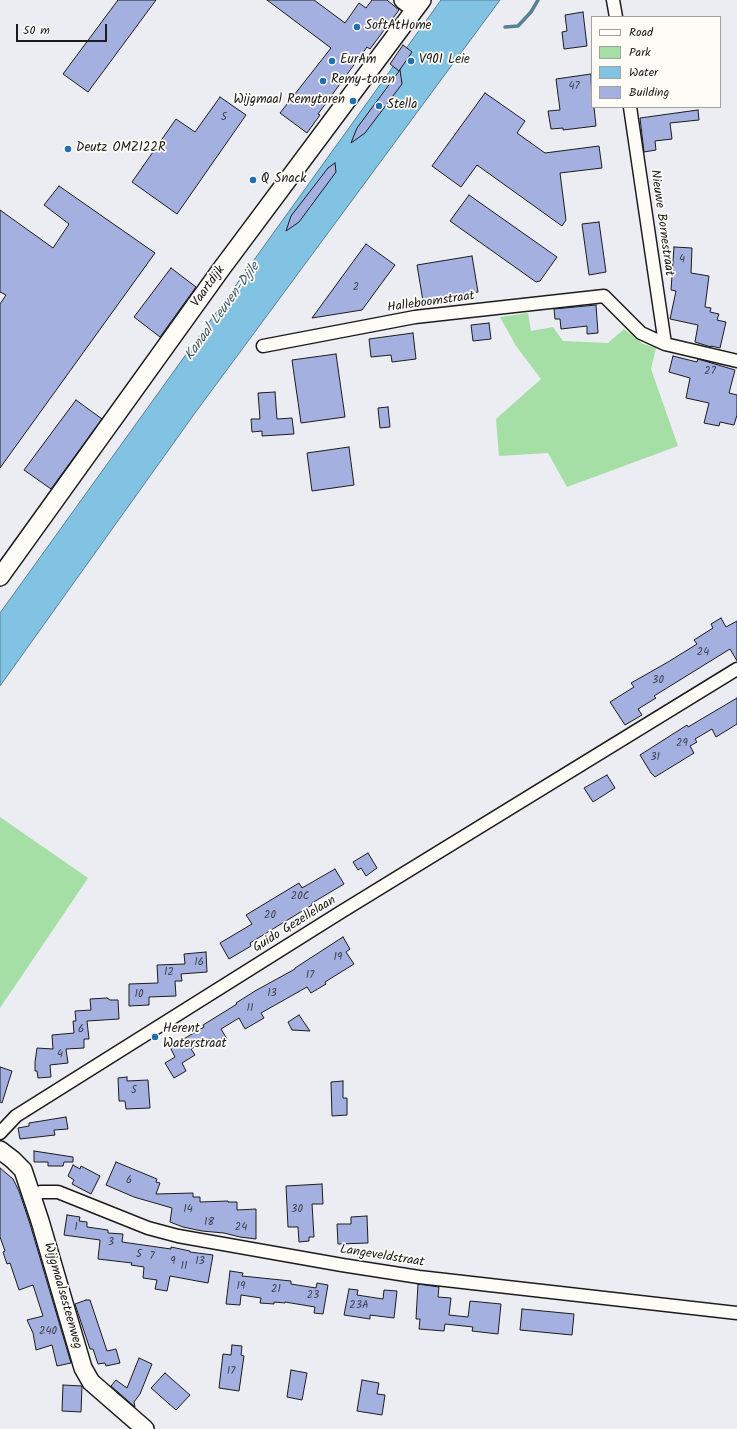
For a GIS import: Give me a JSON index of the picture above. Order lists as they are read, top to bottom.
{
  "streets": {
    "street": [
      "Nieuwe Bornestraat",
      "Vaartdijk",
      "Halleboomstraat",
      "Guido Gezellelaan",
      "Langeveldstraat",
      "Wijgmaalsesteenweg"
    ]
  },
  "crossings": [
    ["Nieuwe Bornestraat", "Halleboomstraat"],
    ["Langeveldstraat", "Wijgmaalsesteenweg"]
  ],
  "water": ["Kanaal Leuven-Dijle"],
  "places": [
    "SoftAtHome",
    "EurAm",
    "V901 Leie",
    "Remy-toren",
    "Wijgmaal Remytoren",
    "Stella",
    "Deutz OMZ122R",
    "Q Snack",
    "Herent Waterstraat"
  ],
  "house_numbers": [
    "47",
    "5",
    "4",
    "2",
    "27",
    "24",
    "30",
    "29",
    "31",
    "20C",
    "20",
    "19",
    "16",
    "12",
    "17",
    "13",
    "10",
    "11",
    "6",
    "4",
    "5",
    "6",
    "14",
    "30",
    "18",
    "1",
    "24",
    "3",
    "5",
    "7",
    "9",
    "13",
    "11",
    "19",
    "21",
    "23",
    "23A",
    "240",
    "17"
  ],
  "legend": [
    "Road",
    "Park",
    "Water",
    "Building"
  ],
  "scale_bar": "50 m"
}
